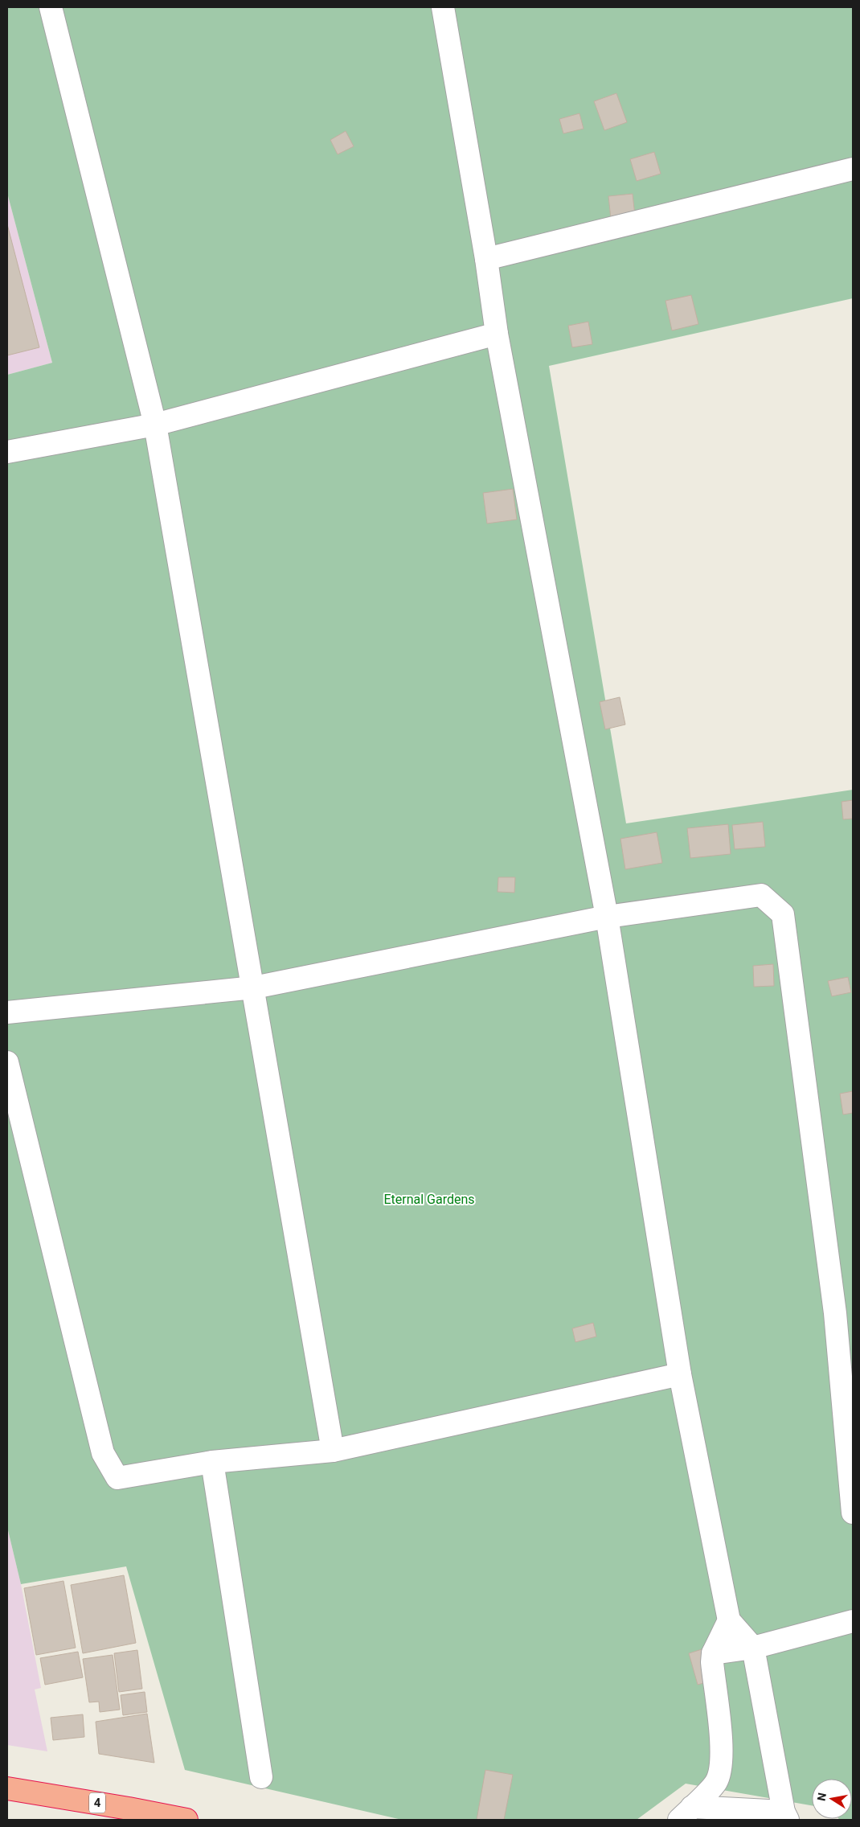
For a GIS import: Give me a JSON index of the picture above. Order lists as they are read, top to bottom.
{
  "streets": {
    "highway": ["4"]
  },
  "parks": ["Eternal Gardens"],
  "north": "left"
}
